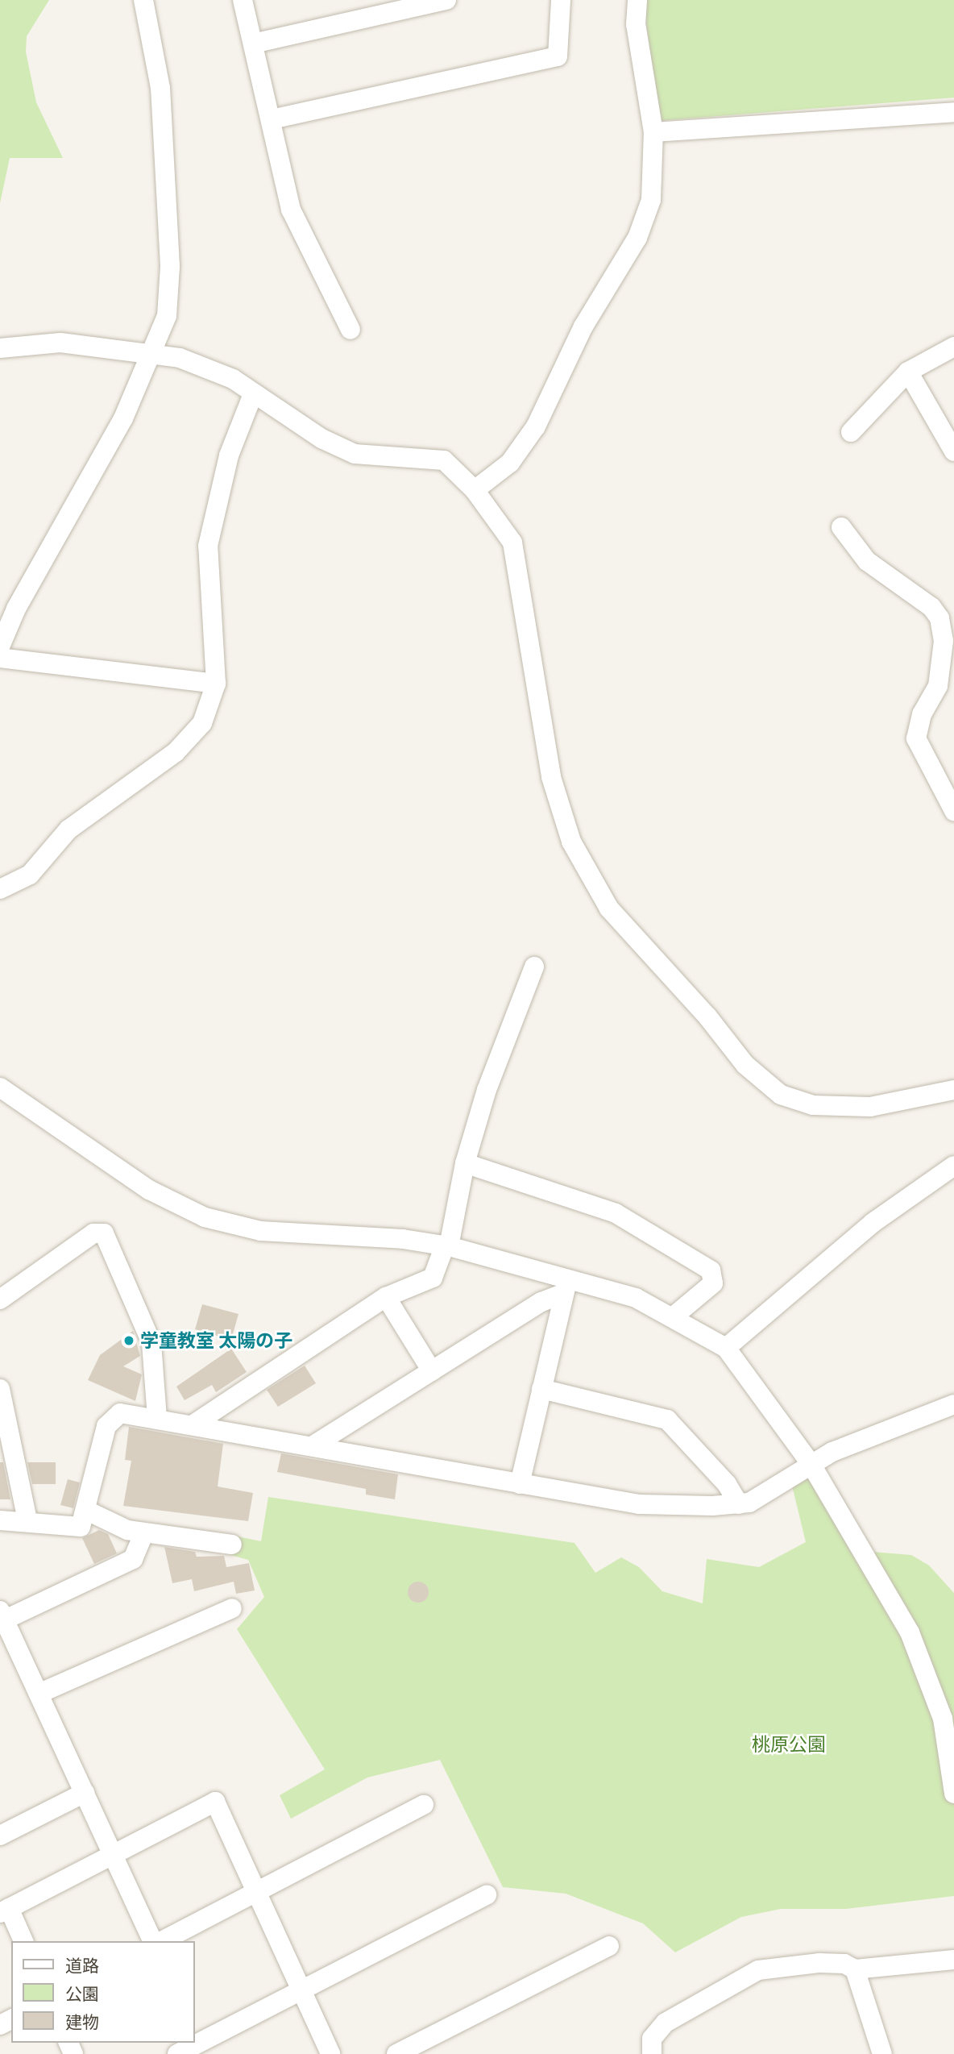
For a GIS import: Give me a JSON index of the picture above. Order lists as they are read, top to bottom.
{
  "parks": ["桃原公園"],
  "places": ["学童教室 太陽の子"],
  "legend": ["道路", "公園", "建物"]
}
